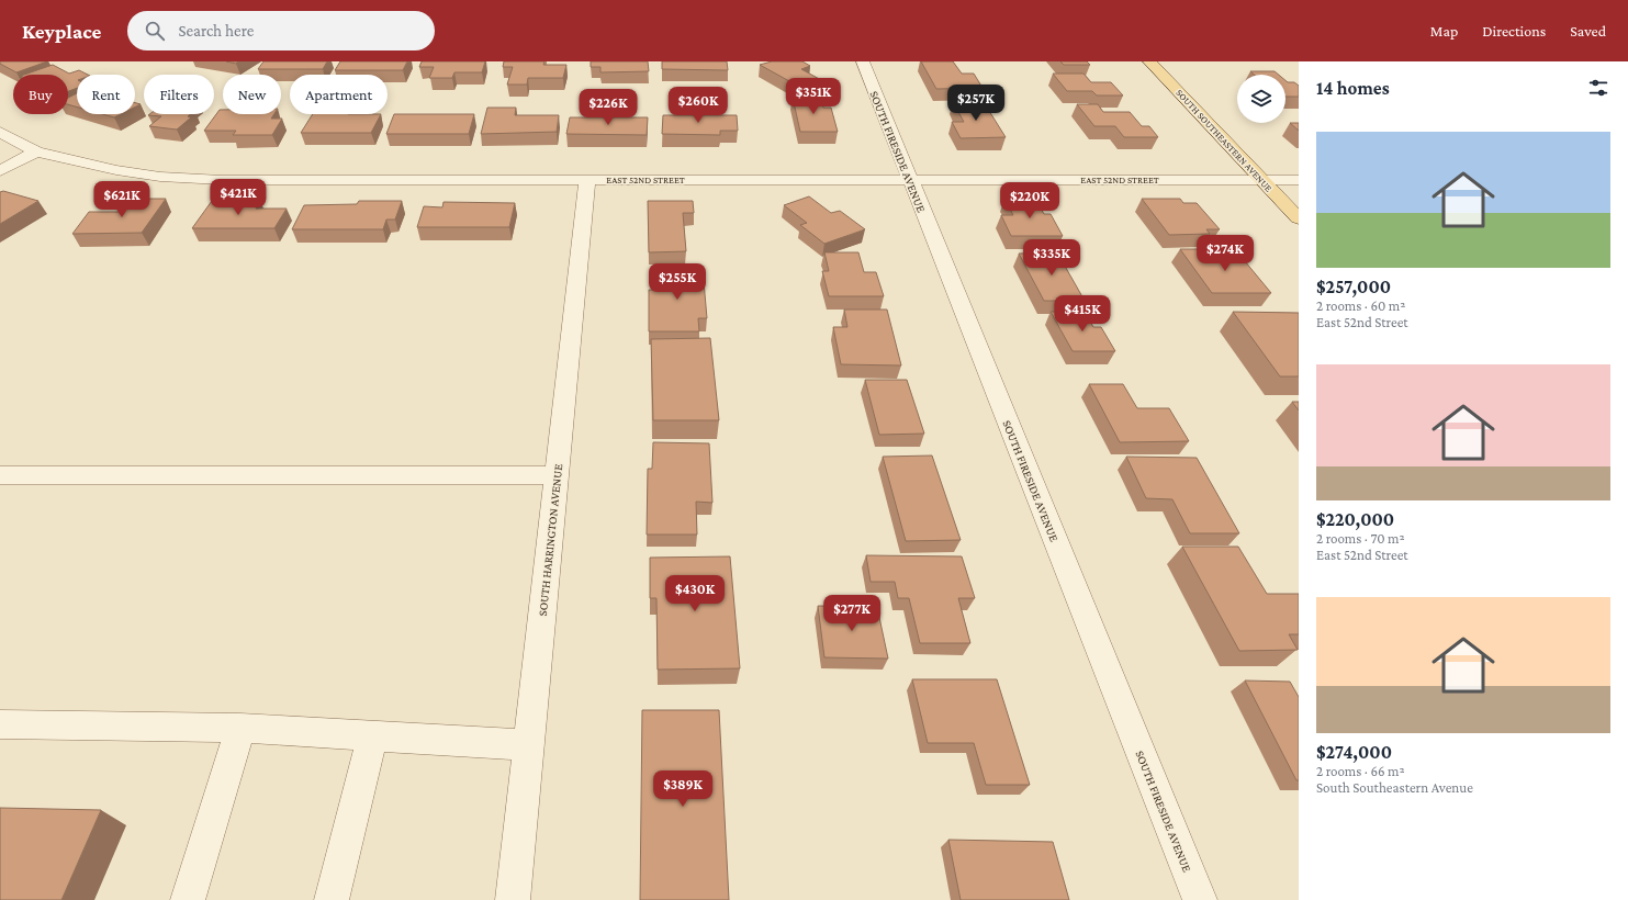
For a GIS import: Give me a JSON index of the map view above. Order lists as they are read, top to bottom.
{
  "streets": {
    "main road": ["SOUTH SOUTHEASTERN AVENUE"],
    "street": ["SOUTH FIRESIDE AVENUE", "EAST 52ND STREET", "SOUTH HARRINGTON AVENUE"]
  },
  "crossings": [
    ["SOUTH SOUTHEASTERN AVENUE", "EAST 52ND STREET"],
    ["SOUTH FIRESIDE AVENUE", "EAST 52ND STREET"],
    ["EAST 52ND STREET", "SOUTH HARRINGTON AVENUE"]
  ],
  "page": {
    "header": "Keyplace",
    "search": "Search here",
    "nav": ["Map", "Directions", "Saved"],
    "heading": "14 homes",
    "chip": [
      "Buy",
      "Rent",
      "Filters",
      "New",
      "Apartment"
    ],
    "price": [
      "$351K",
      "$257K",
      "$260K",
      "$226K",
      "$421K",
      "$621K",
      "$220K",
      "$274K",
      "$335K",
      "$255K",
      "$415K",
      "$430K",
      "$277K",
      "$389K"
    ],
    "list": [
      {
        "name": "$257,000",
        "note": "2 rooms · 60 m² · East 52nd Street"
      },
      {
        "name": "$220,000",
        "note": "2 rooms · 70 m² · East 52nd Street"
      },
      {
        "name": "$274,000",
        "note": "2 rooms · 66 m² · South Southeastern Avenue"
      }
    ]
  }
}
